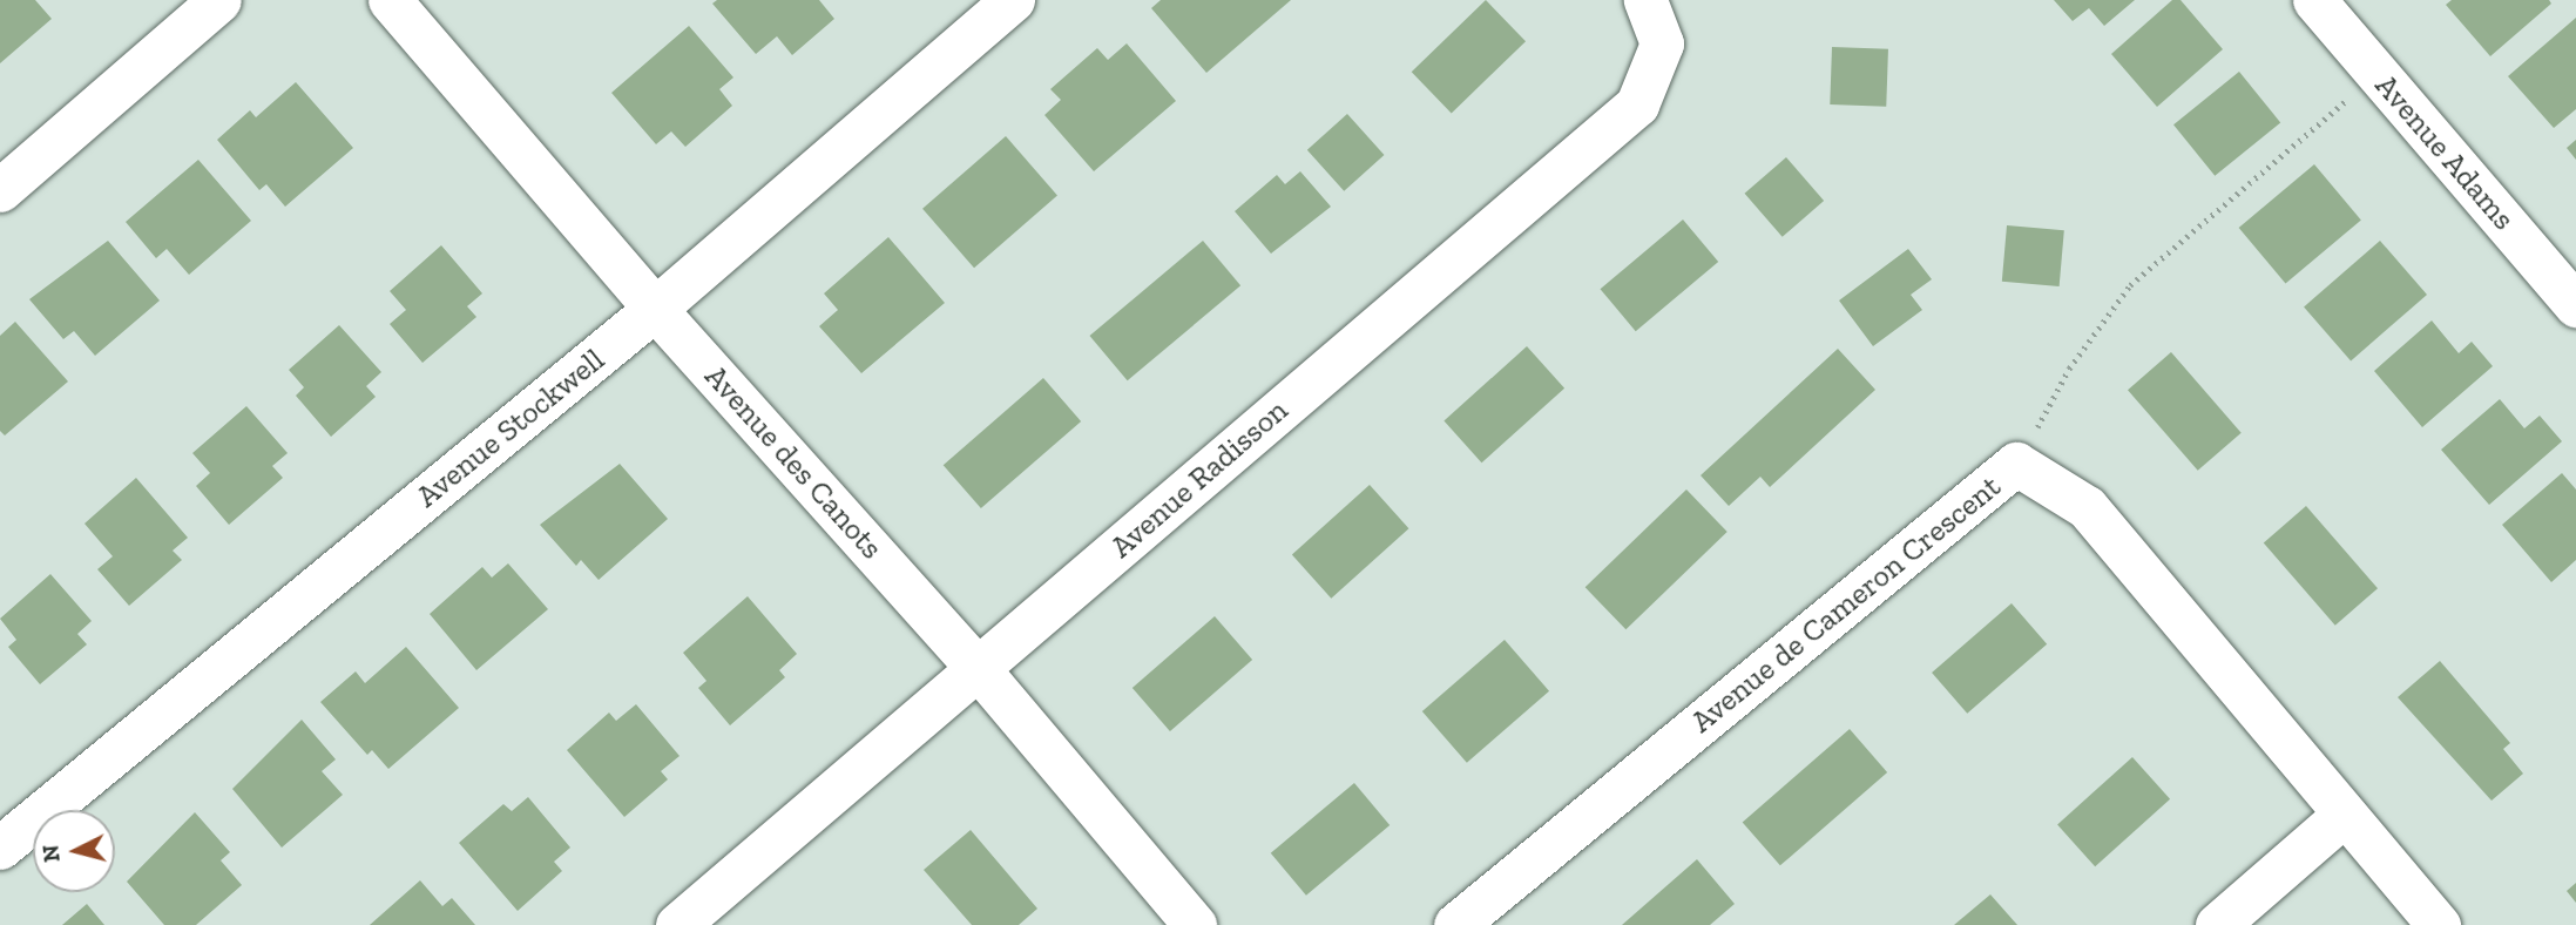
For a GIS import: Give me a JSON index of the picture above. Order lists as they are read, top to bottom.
{
  "streets": {
    "street": [
      "Avenue Adams",
      "Avenue Stockwell",
      "Avenue des Canots",
      "Avenue Radisson",
      "Avenue de Cameron Crescent"
    ]
  },
  "crossings": [
    ["Avenue Stockwell", "Avenue des Canots"],
    ["Avenue des Canots", "Avenue Radisson"]
  ],
  "north": "left"
}
